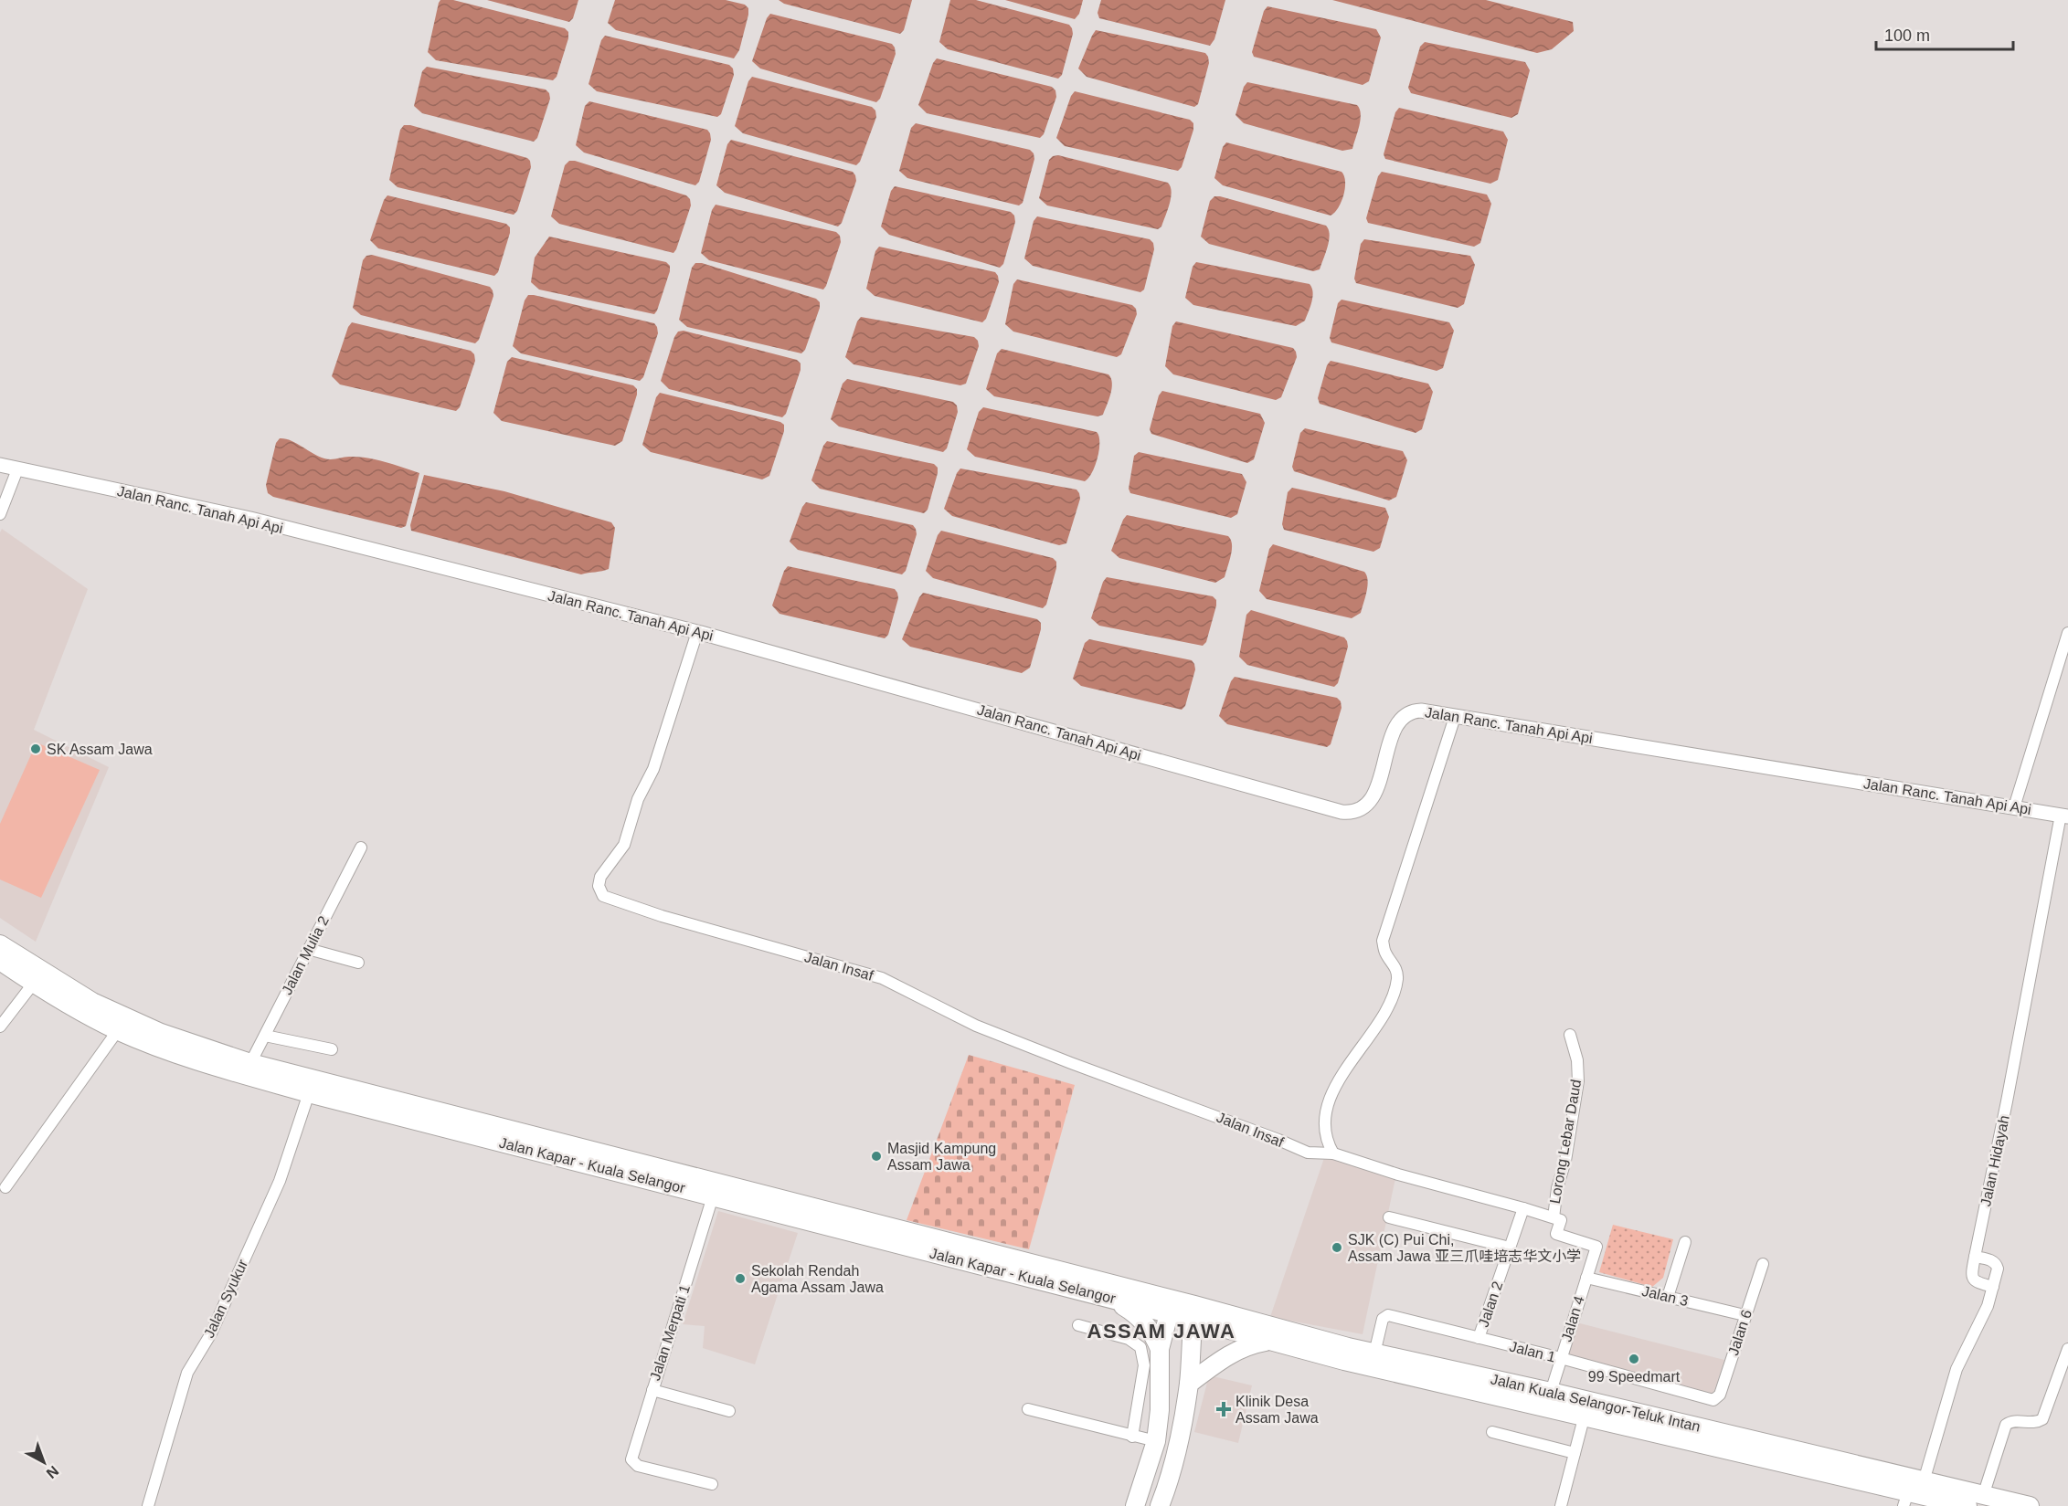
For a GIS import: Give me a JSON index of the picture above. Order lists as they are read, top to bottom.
{
  "streets": {
    "highway": ["Jalan Kapar - Kuala Selangor", "Jalan Kuala Selangor-Teluk Intan"],
    "street": [
      "Jalan Ranc. Tanah Api Api",
      "Jalan Mulia 2",
      "Jalan Insaf",
      "Lorong Lebar Daud",
      "Jalan Hidayah",
      "Jalan 3",
      "Jalan Syukur",
      "Jalan 2",
      "Jalan 4",
      "Jalan Merpati 1",
      "Jalan 6",
      "Jalan 1"
    ]
  },
  "crossings": [
    ["Jalan Ranc. Tanah Api Api", "Jalan Insaf"],
    ["Jalan Ranc. Tanah Api Api", "Jalan Hidayah"],
    ["Jalan Mulia 2", "Jalan Kapar - Kuala Selangor"],
    ["Lorong Lebar Daud", "Jalan 4"],
    ["Jalan Kapar - Kuala Selangor", "Jalan Syukur"],
    ["Jalan Kapar - Kuala Selangor", "Jalan Merpati 1"],
    ["Jalan Kapar - Kuala Selangor", "Jalan Kuala Selangor-Teluk Intan"],
    ["Jalan 3", "Jalan 4"],
    ["Jalan 3", "Jalan 6"],
    ["Jalan 2", "Jalan 1"],
    ["Jalan 4", "Jalan 1"],
    ["Jalan 4", "Jalan Kuala Selangor-Teluk Intan"],
    ["Jalan 6", "Jalan 1"],
    ["Jalan 1", "Jalan Kuala Selangor-Teluk Intan"]
  ],
  "districts": ["ASSAM JAWA"],
  "places": {
    "other": [
      "SK Assam Jawa",
      "Masjid Kampung Assam Jawa",
      "SJK (C) Pui Chi, Assam Jawa 亚三爪哇培志华文小学",
      "Sekolah Rendah Agama Assam Jawa",
      "99 Speedmart"
    ],
    "health": ["Klinik Desa Assam Jawa"]
  },
  "scale_bar": "100 m",
  "north": "bottom right"
}
